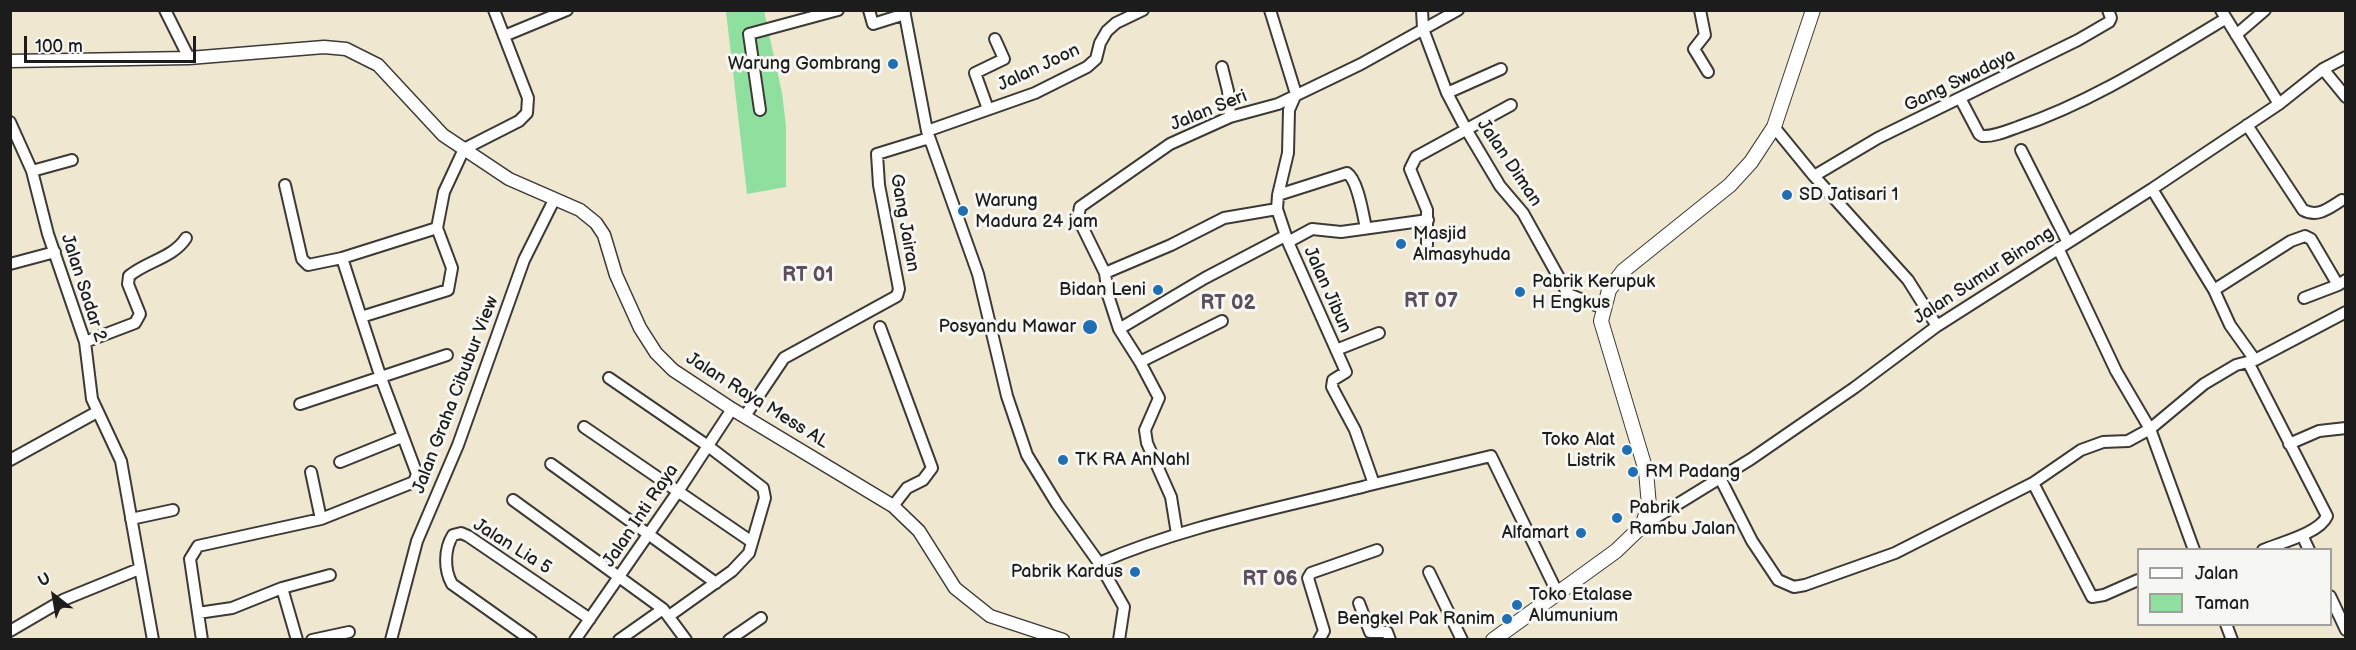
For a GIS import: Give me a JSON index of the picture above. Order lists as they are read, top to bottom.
{
  "streets": {
    "street": [
      "Jalan Joon",
      "Gang Swadaya",
      "Jalan Seri",
      "Jalan Diman",
      "Gang Jairan",
      "Jalan Sumur Binong",
      "Jalan Sadar 2",
      "Jalan Jibun",
      "Jalan Graha Cibubur View",
      "Jalan Raya Mess AL",
      "Jalan Inti Raya",
      "Jalan Lia 5"
    ]
  },
  "crossings": [
    ["Jalan Joon", "Gang Jairan"],
    ["Jalan Seri", "Jalan Diman"],
    ["Jalan Seri", "Jalan Jibun"],
    ["Gang Jairan", "Jalan Raya Mess AL"],
    ["Jalan Graha Cibubur View", "Jalan Raya Mess AL"],
    ["Jalan Raya Mess AL", "Jalan Inti Raya"],
    ["Jalan Inti Raya", "Jalan Lia 5"]
  ],
  "districts": [
    "RT 01",
    "RT 07",
    "RT 02",
    "RT 06"
  ],
  "places": [
    "Warung Gombrang",
    "SD Jatisari 1",
    "Warung Madura 24 jam",
    "Masjid Almasyhuda",
    "Bidan Leni",
    "Pabrik Kerupuk H Engkus",
    "Posyandu Mawar",
    "Toko Alat Listrik",
    "TK RA AnNahl",
    "RM Padang",
    "Pabrik Rambu Jalan",
    "Alfamart",
    "Pabrik Kardus",
    "Toko Etalase Alumunium",
    "Bengkel Pak Ranim"
  ],
  "legend": ["Jalan", "Taman"],
  "scale_bar": "100 m",
  "north": "top left"
}
